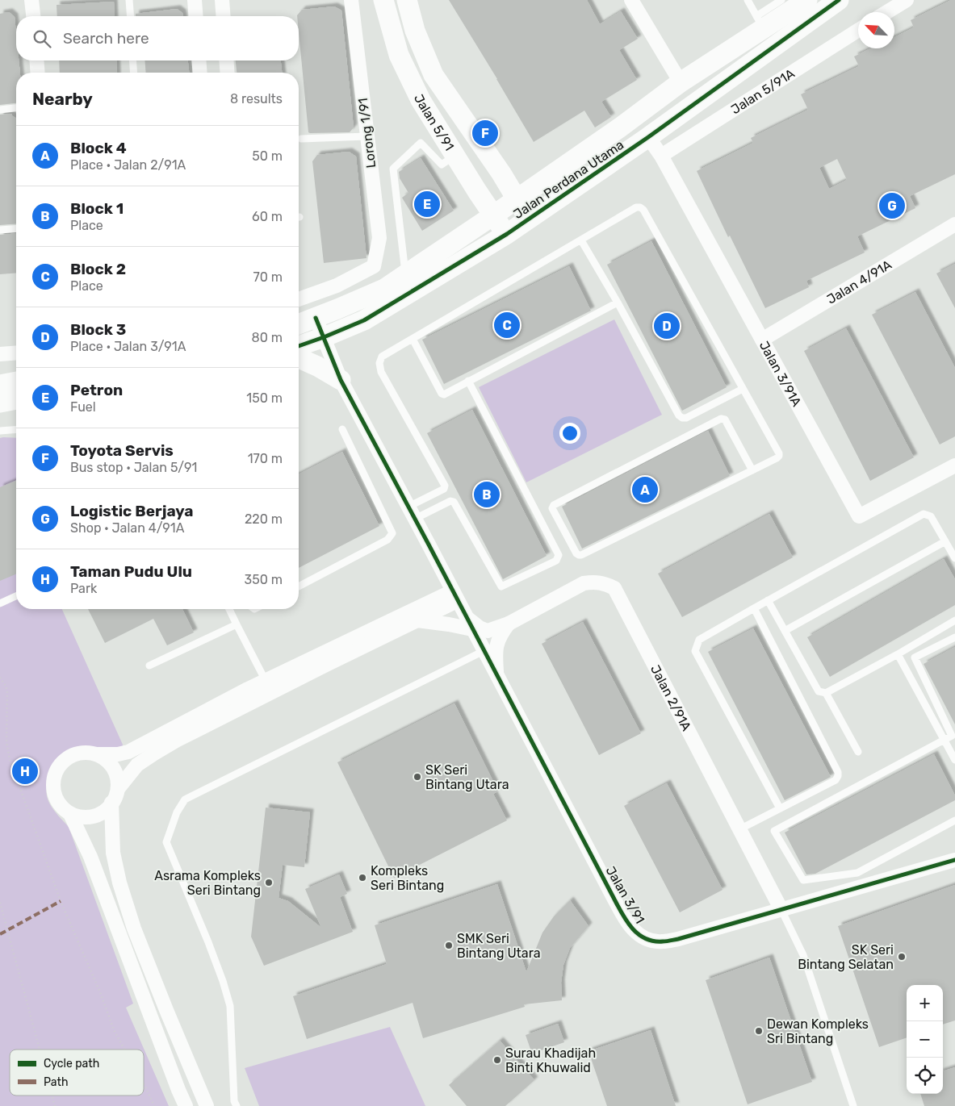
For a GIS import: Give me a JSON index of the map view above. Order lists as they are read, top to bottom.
{
  "streets": {
    "street": [
      "Jalan 5/91A",
      "Jalan 5/91",
      "Lorong 1/91",
      "Jalan Perdana Utama",
      "Jalan 4/91A",
      "Jalan 3/91A",
      "Jalan 2/91A",
      "Jalan 3/91"
    ]
  },
  "crossings": [
    ["Jalan 5/91A", "Jalan 3/91A"],
    ["Jalan 5/91", "Jalan Perdana Utama"],
    ["Jalan Perdana Utama", "Jalan 3/91A"],
    ["Jalan Perdana Utama", "Jalan 3/91"],
    ["Jalan 4/91A", "Jalan 3/91A"],
    ["Jalan 2/91A", "Jalan 3/91"]
  ],
  "places": [
    "SK Seri Bintang Utara",
    "Kompleks Seri Bintang",
    "Asrama Kompleks Seri Bintang",
    "SMK Seri Bintang Utara",
    "SK Seri Bintang Selatan",
    "Dewan Kompleks Sri Bintang",
    "Surau Khadijah Binti Khuwalid"
  ],
  "legend": ["Cycle path", "Path"],
  "north": "top left",
  "page": {
    "search": "Search here",
    "heading": ["Nearby", "8 results"],
    "pins": [
      "F",
      "E",
      "G",
      "C",
      "D",
      "A",
      "B",
      "H"
    ],
    "list": [
      {
        "mark": "A",
        "name": "Block 4",
        "note": "Place · Jalan 2/91A",
        "value": "50 m"
      },
      {
        "mark": "B",
        "name": "Block 1",
        "note": "Place",
        "value": "60 m"
      },
      {
        "mark": "C",
        "name": "Block 2",
        "note": "Place",
        "value": "70 m"
      },
      {
        "mark": "D",
        "name": "Block 3",
        "note": "Place · Jalan 3/91A",
        "value": "80 m"
      },
      {
        "mark": "E",
        "name": "Petron",
        "note": "Fuel",
        "value": "150 m"
      },
      {
        "mark": "F",
        "name": "Toyota Servis",
        "note": "Bus stop · Jalan 5/91",
        "value": "170 m"
      },
      {
        "mark": "G",
        "name": "Logistic Berjaya",
        "note": "Shop · Jalan 4/91A",
        "value": "220 m"
      },
      {
        "mark": "H",
        "name": "Taman Pudu Ulu",
        "note": "Park",
        "value": "350 m"
      }
    ],
    "map_buttons": ["+", "−"]
  }
}
